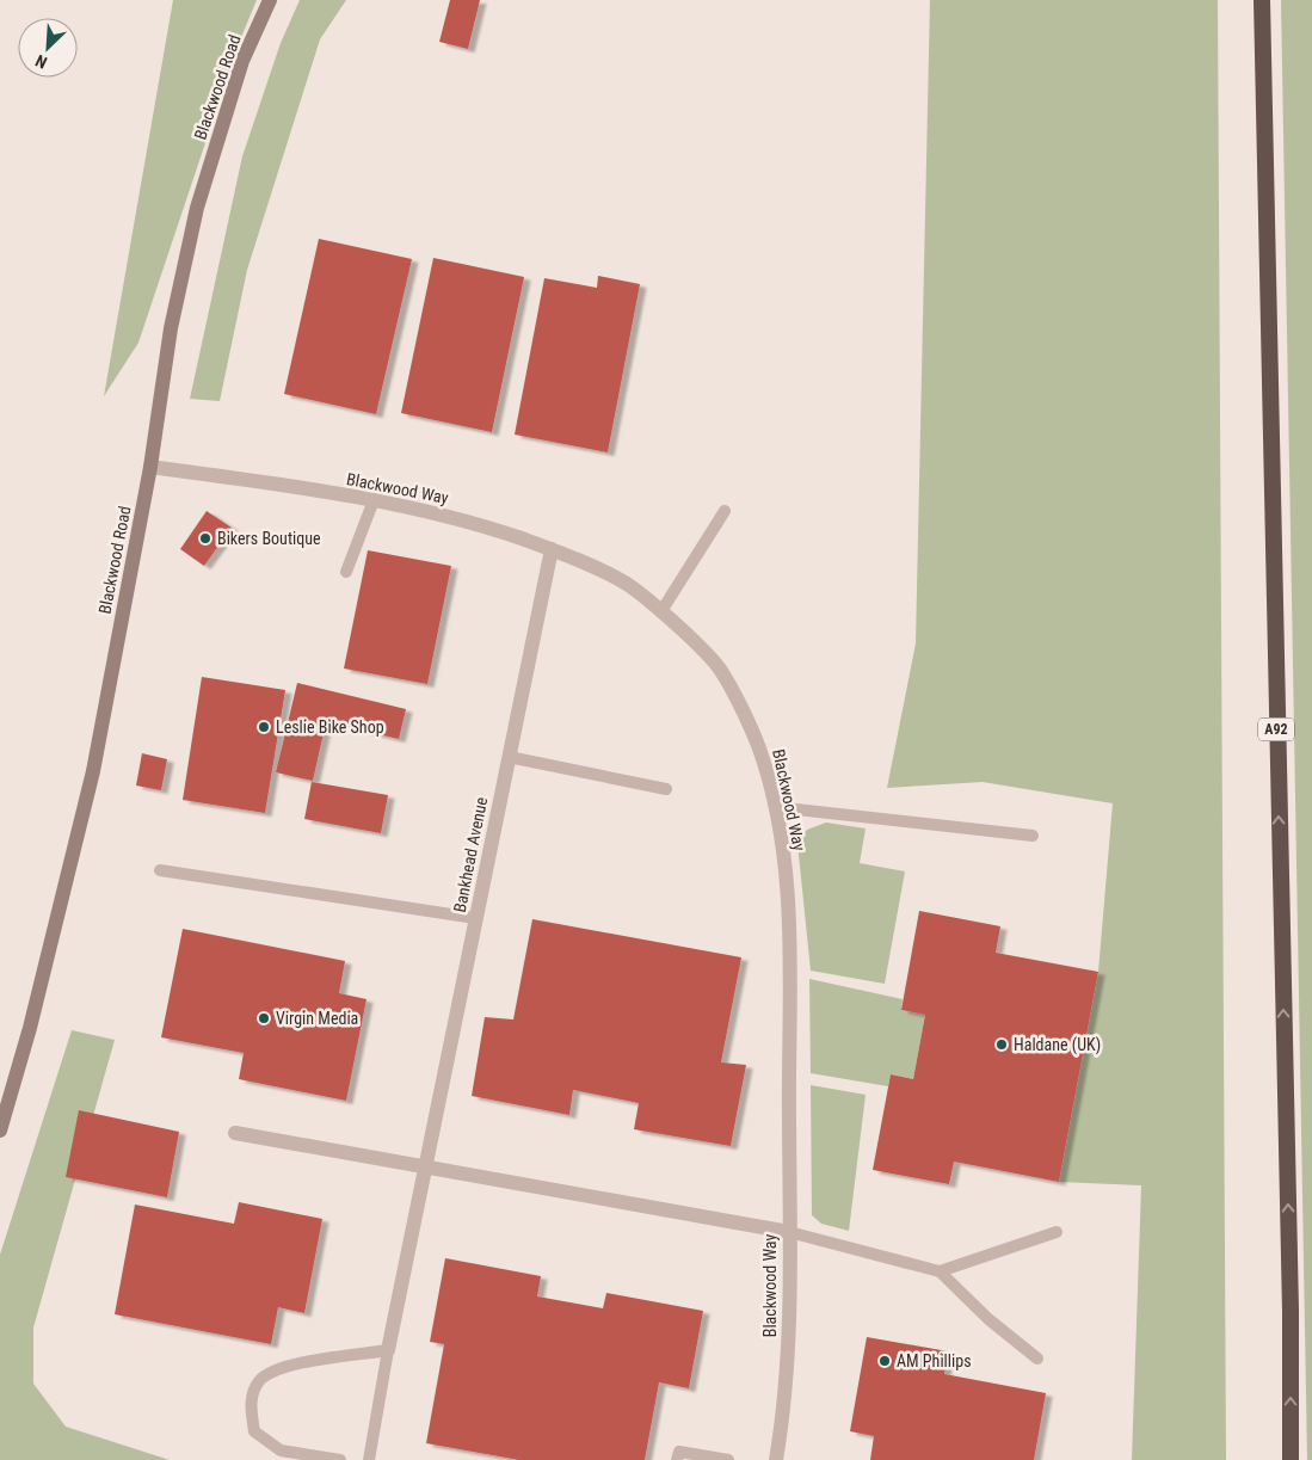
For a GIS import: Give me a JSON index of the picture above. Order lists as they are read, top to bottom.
{
  "streets": {
    "highway": ["A92"],
    "main road": ["Blackwood Road"],
    "street": ["Blackwood Way", "Bankhead Avenue"]
  },
  "crossings": [
    ["Blackwood Road", "Blackwood Way"],
    ["Blackwood Way", "Bankhead Avenue"]
  ],
  "places": [
    "Bikers Boutique",
    "Leslie Bike Shop",
    "Virgin Media",
    "Haldane (UK)",
    "AM Phillips"
  ],
  "north": "bottom left"
}
